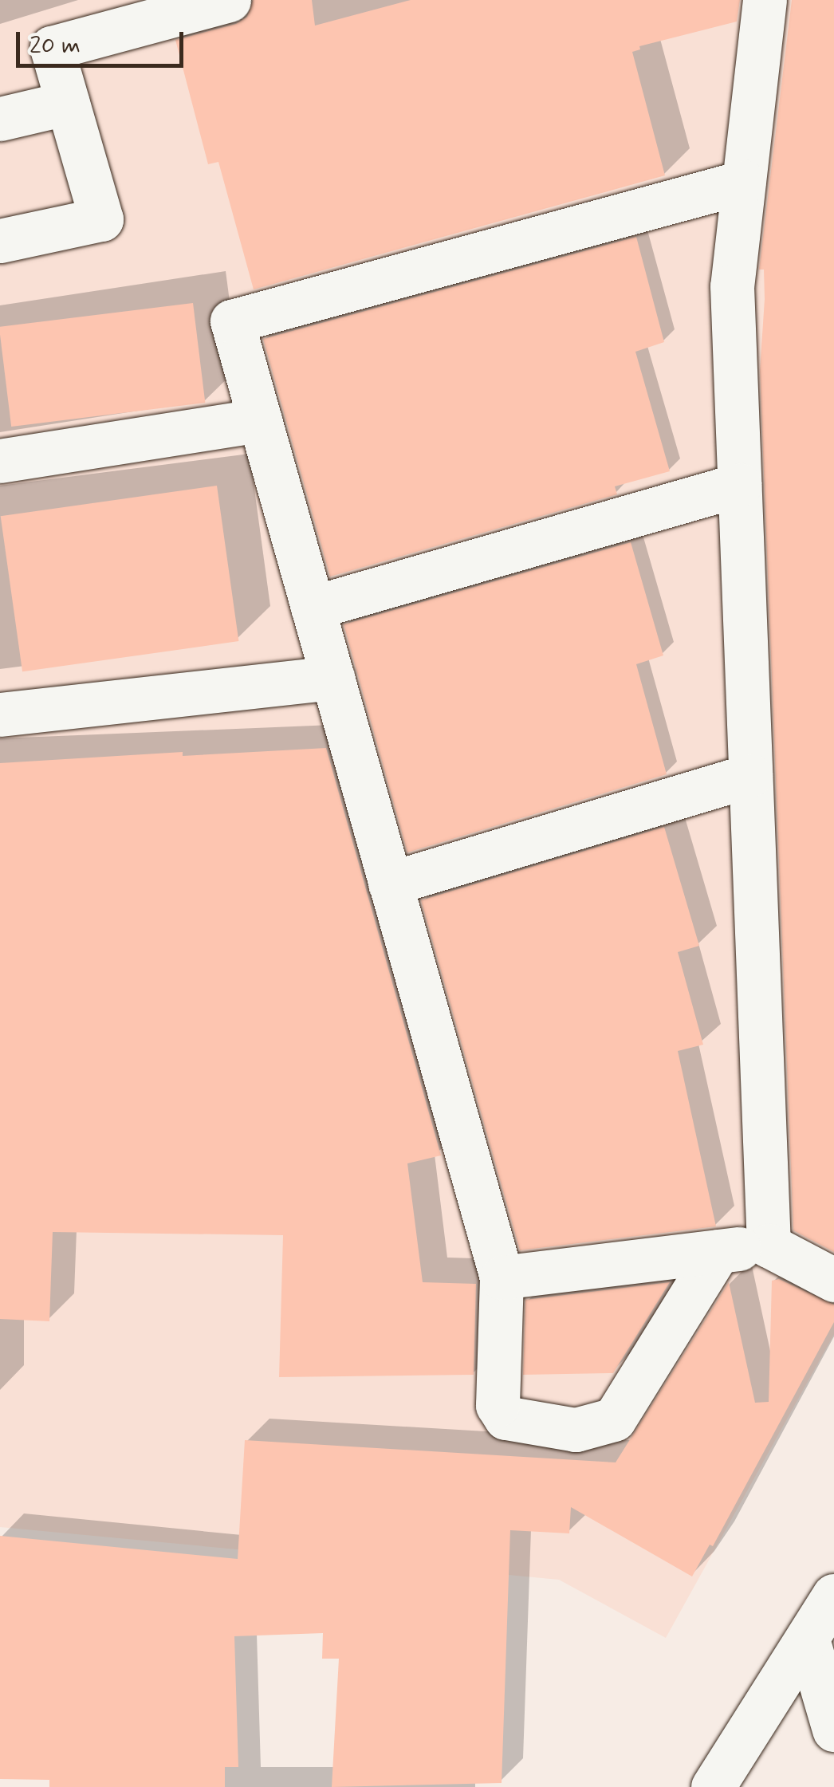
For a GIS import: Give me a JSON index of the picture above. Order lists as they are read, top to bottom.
{
  "scale_bar": "20 m"
}
